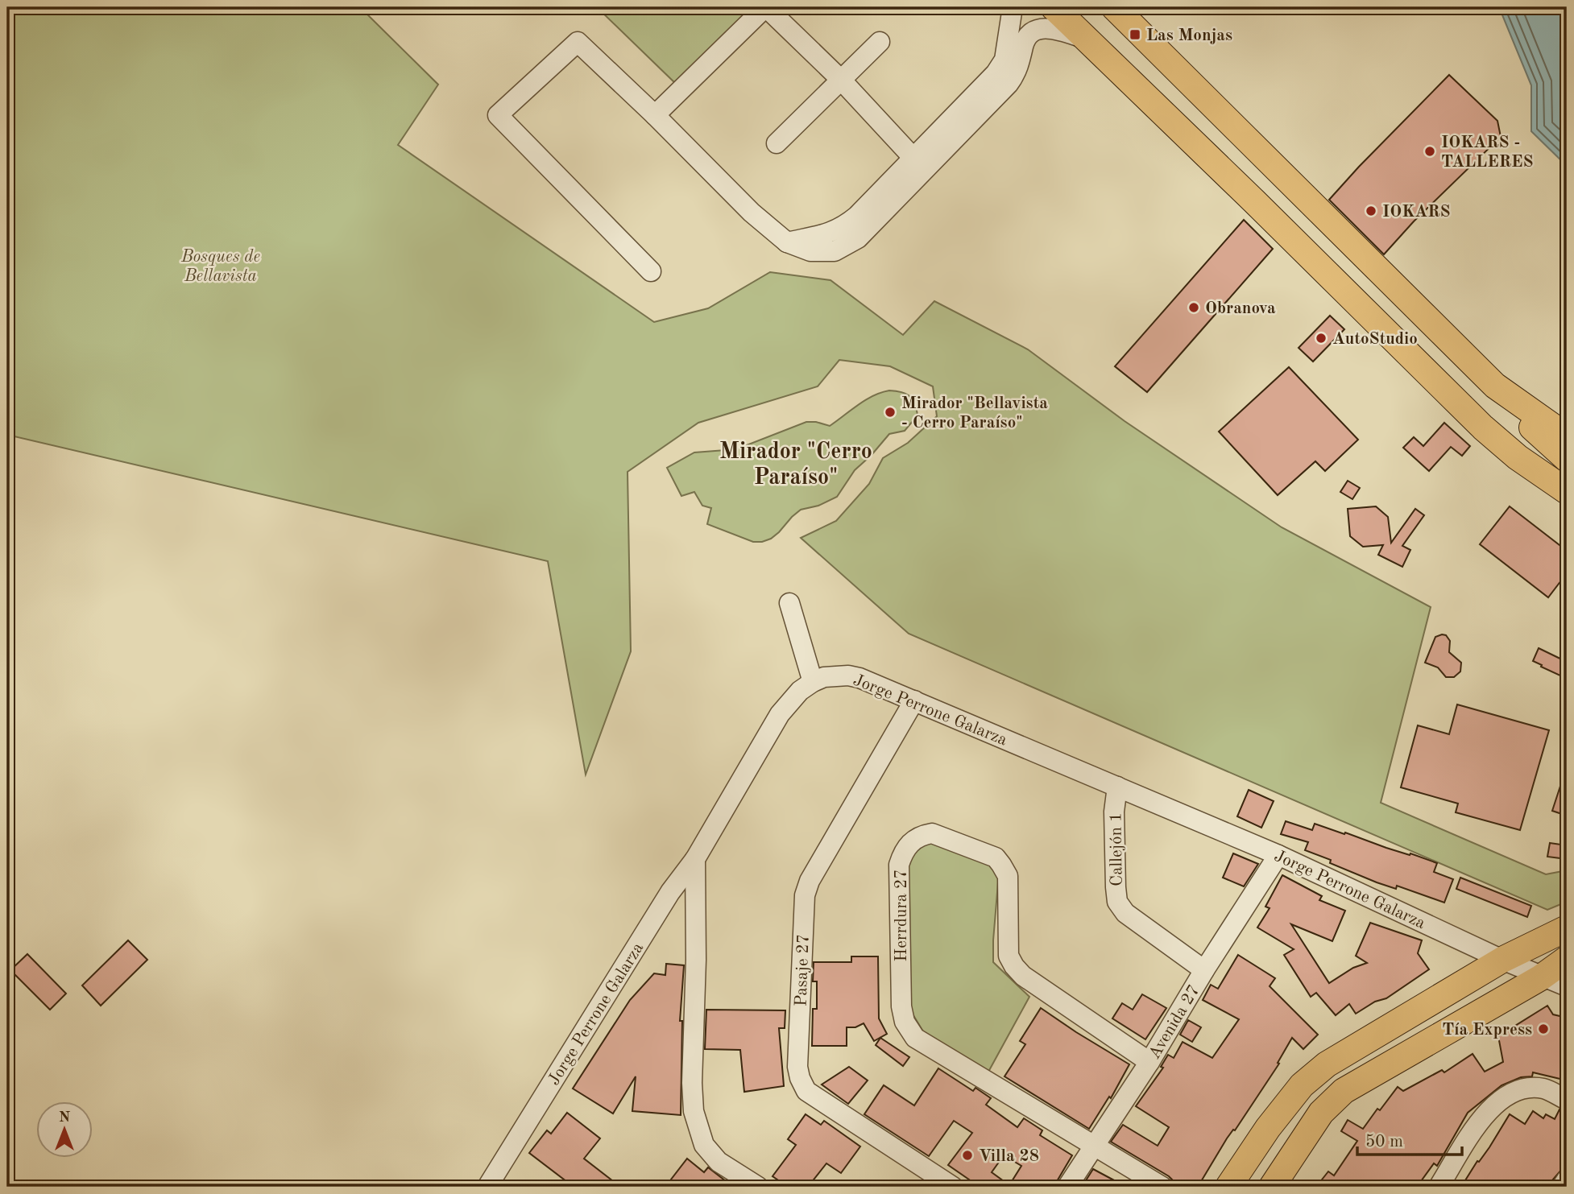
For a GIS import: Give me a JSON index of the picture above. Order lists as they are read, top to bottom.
{
  "streets": {
    "street": [
      "Jorge Perrone Galarza",
      "Callejón 1",
      "Herrdura 27",
      "Pasaje 27",
      "Avenida 27"
    ]
  },
  "crossings": [
    ["Jorge Perrone Galarza", "Callejón 1"],
    ["Jorge Perrone Galarza", "Pasaje 27"],
    ["Jorge Perrone Galarza", "Avenida 27"],
    ["Callejón 1", "Avenida 27"],
    ["Herrdura 27", "Avenida 27"]
  ],
  "districts": ["Mirador \"Cerro Paraíso\""],
  "parks": ["Bosques de Bellavista"],
  "places": {
    "transit": ["Las Monjas"],
    "other": [
      "IOKARS - TALLERES",
      "IOKARS",
      "Obranova",
      "AutoStudio",
      "Mirador \"Bellavista - Cerro Paraíso\"",
      "Tía Express",
      "Villa 28"
    ]
  },
  "scale_bar": "50 m",
  "north": "top"
}
